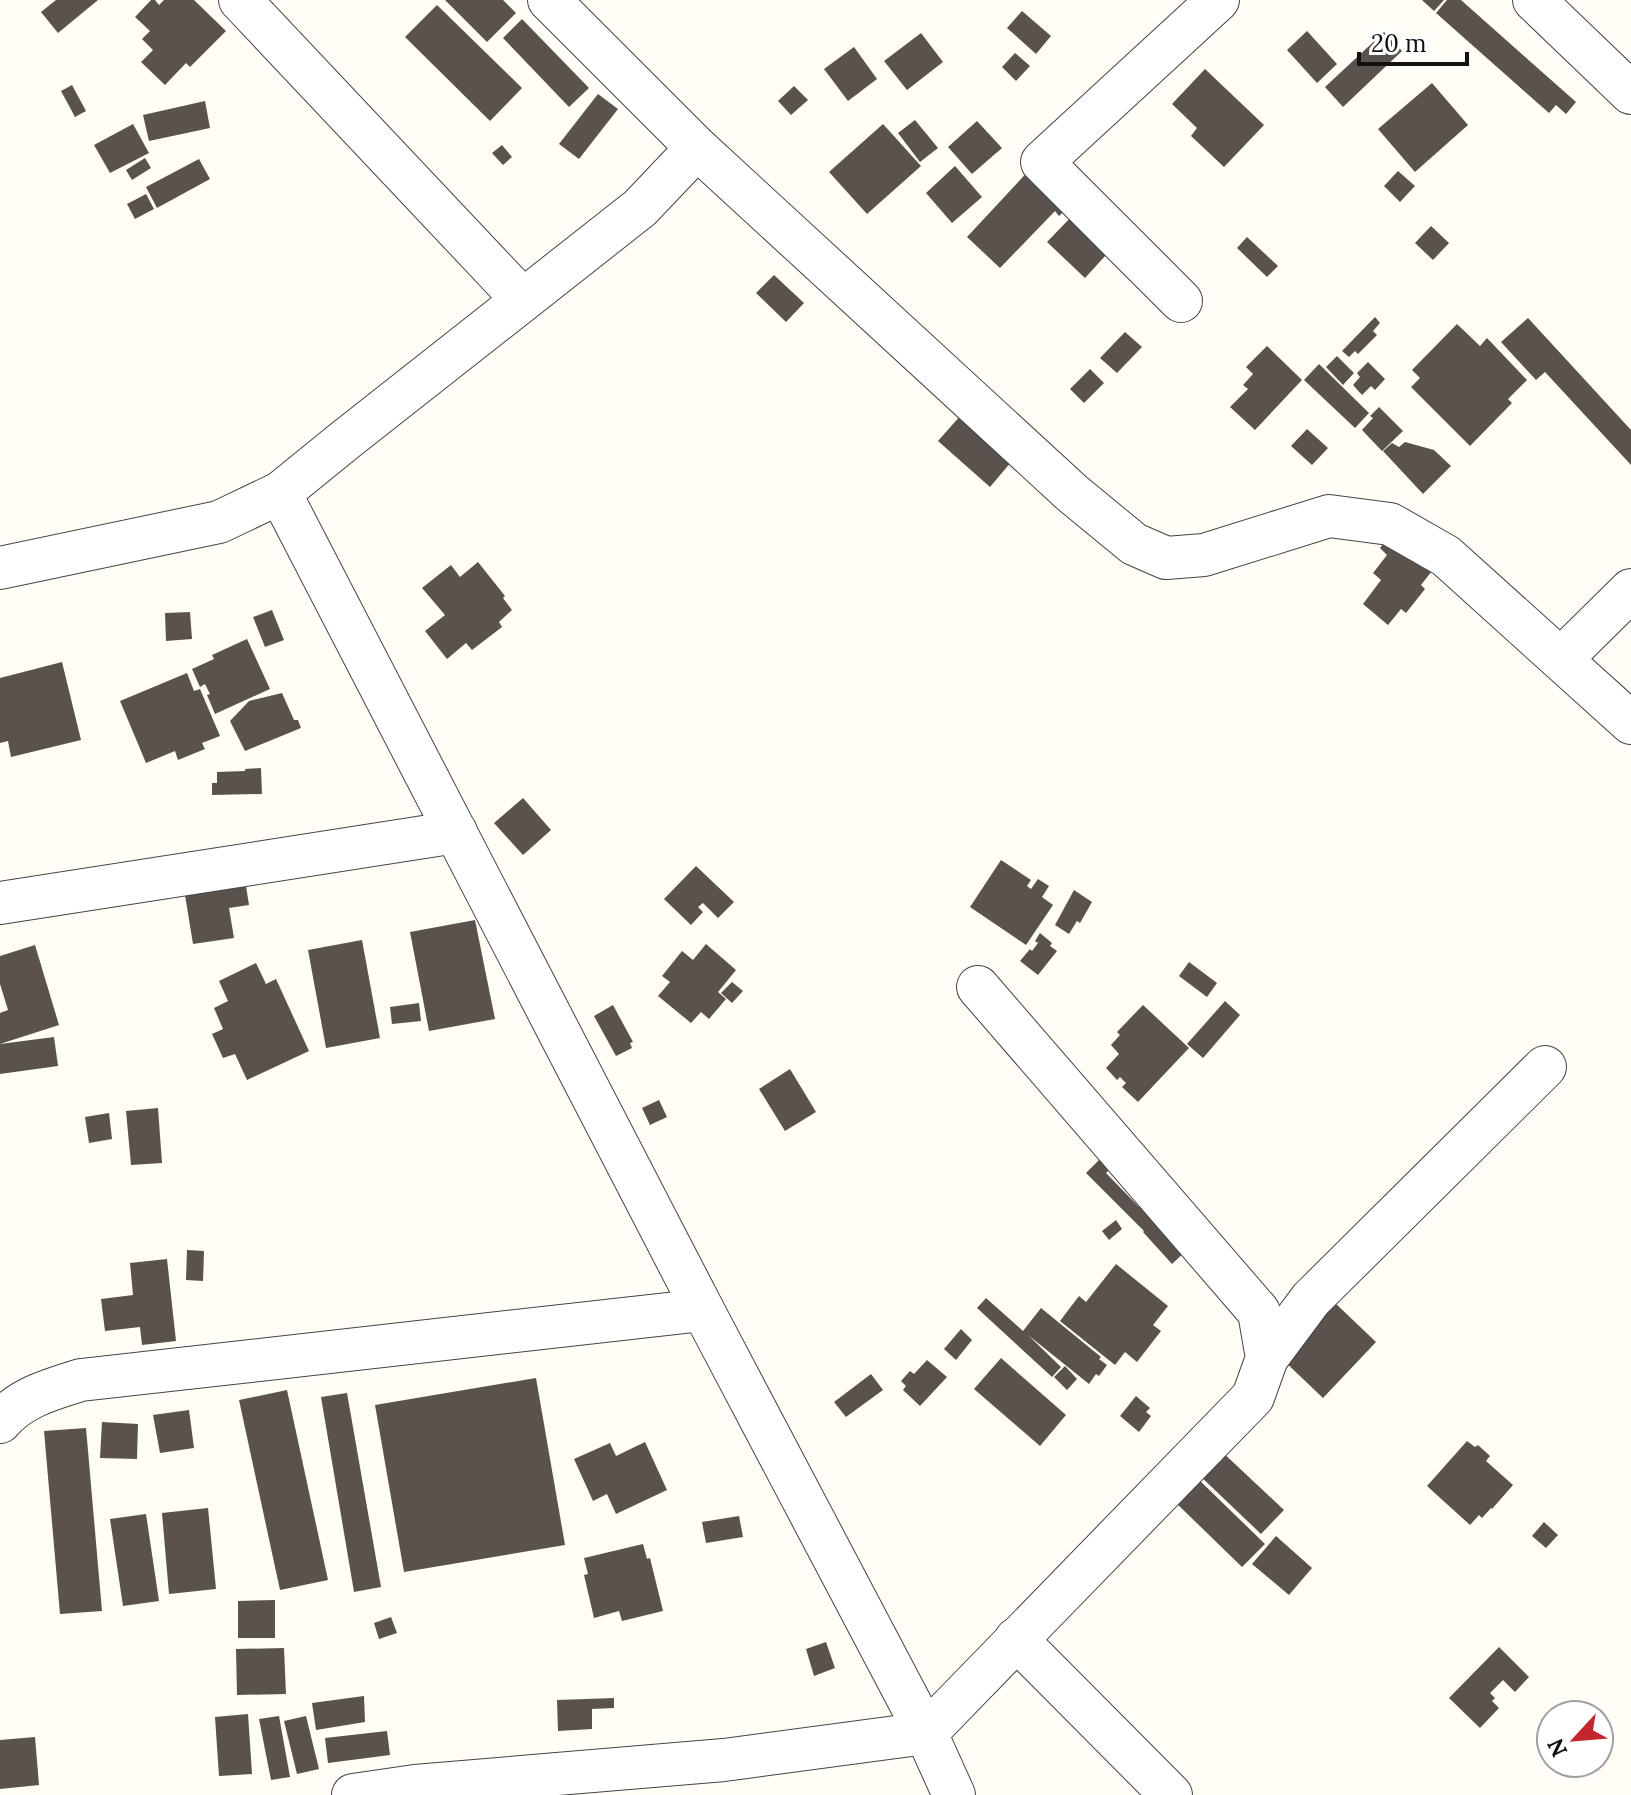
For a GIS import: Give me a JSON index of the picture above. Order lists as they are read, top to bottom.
{
  "scale_bar": "20 m",
  "north": "bottom left"
}
